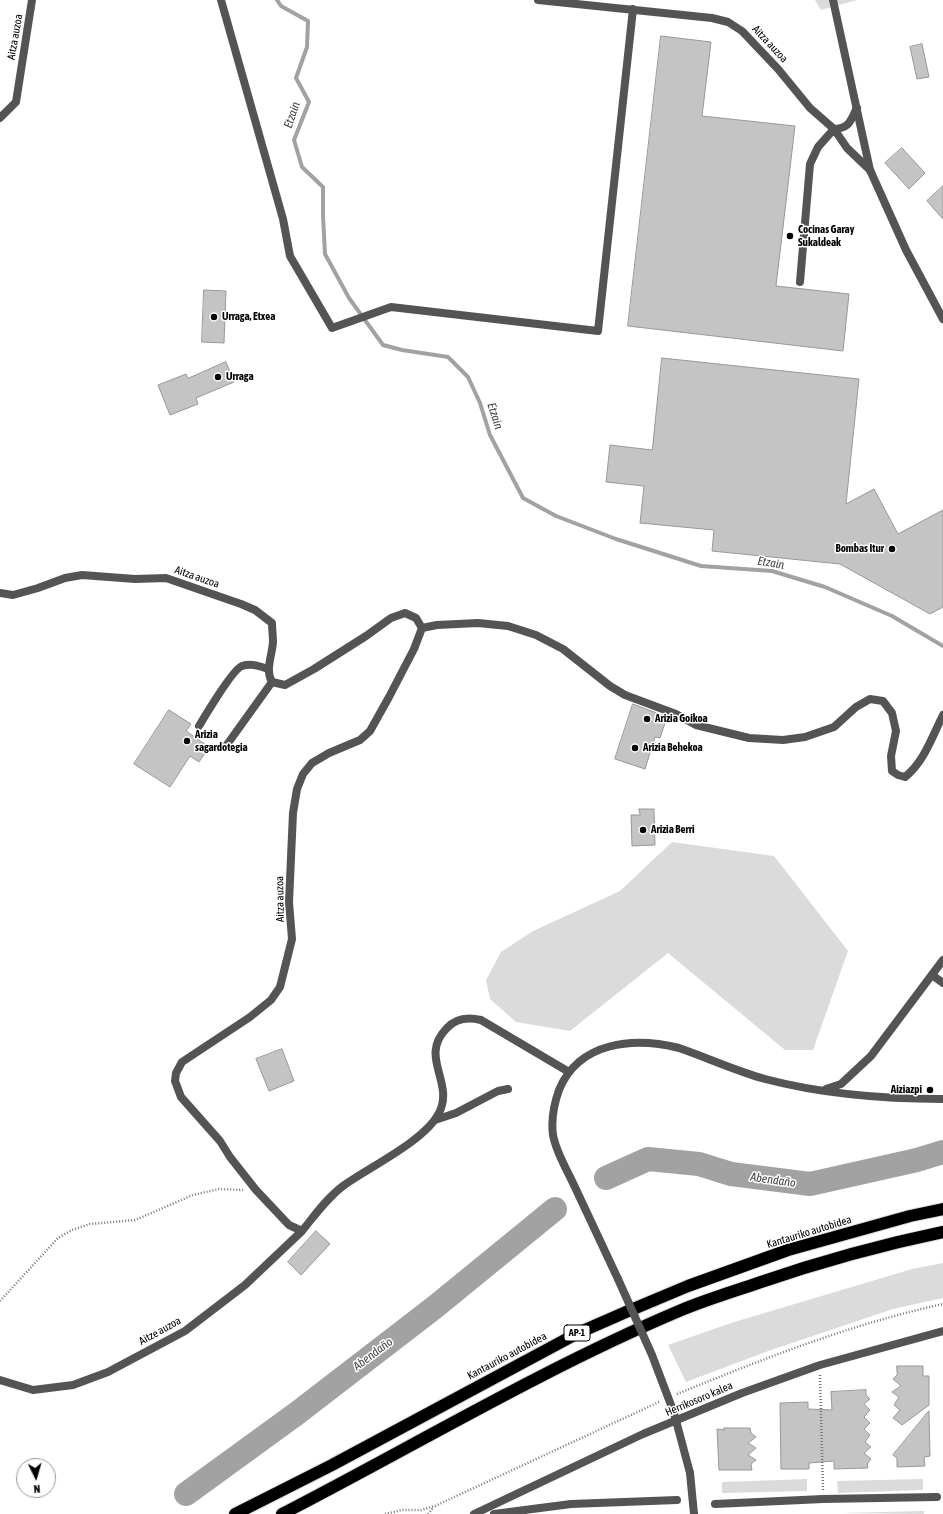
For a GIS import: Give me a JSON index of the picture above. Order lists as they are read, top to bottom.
{
  "streets": {
    "highway": ["Kantauriko autobidea", "AP-1"],
    "street": ["Aitza auzoa", "Aitze auzoa", "Herrikosoro kalea"]
  },
  "crossings": [
    ["Aitza auzoa", "Aitze auzoa"]
  ],
  "water": ["Etzain", "Abendaño"],
  "places": [
    "Cocinas Garay Sukaldeak",
    "Urraga, Etxea",
    "Urraga",
    "Bombas Itur",
    "Arizia Goikoa",
    "Arizia sagardotegia",
    "Arizia Behekoa",
    "Arizia Berri",
    "Aiziazpi"
  ],
  "north": "bottom"
}
